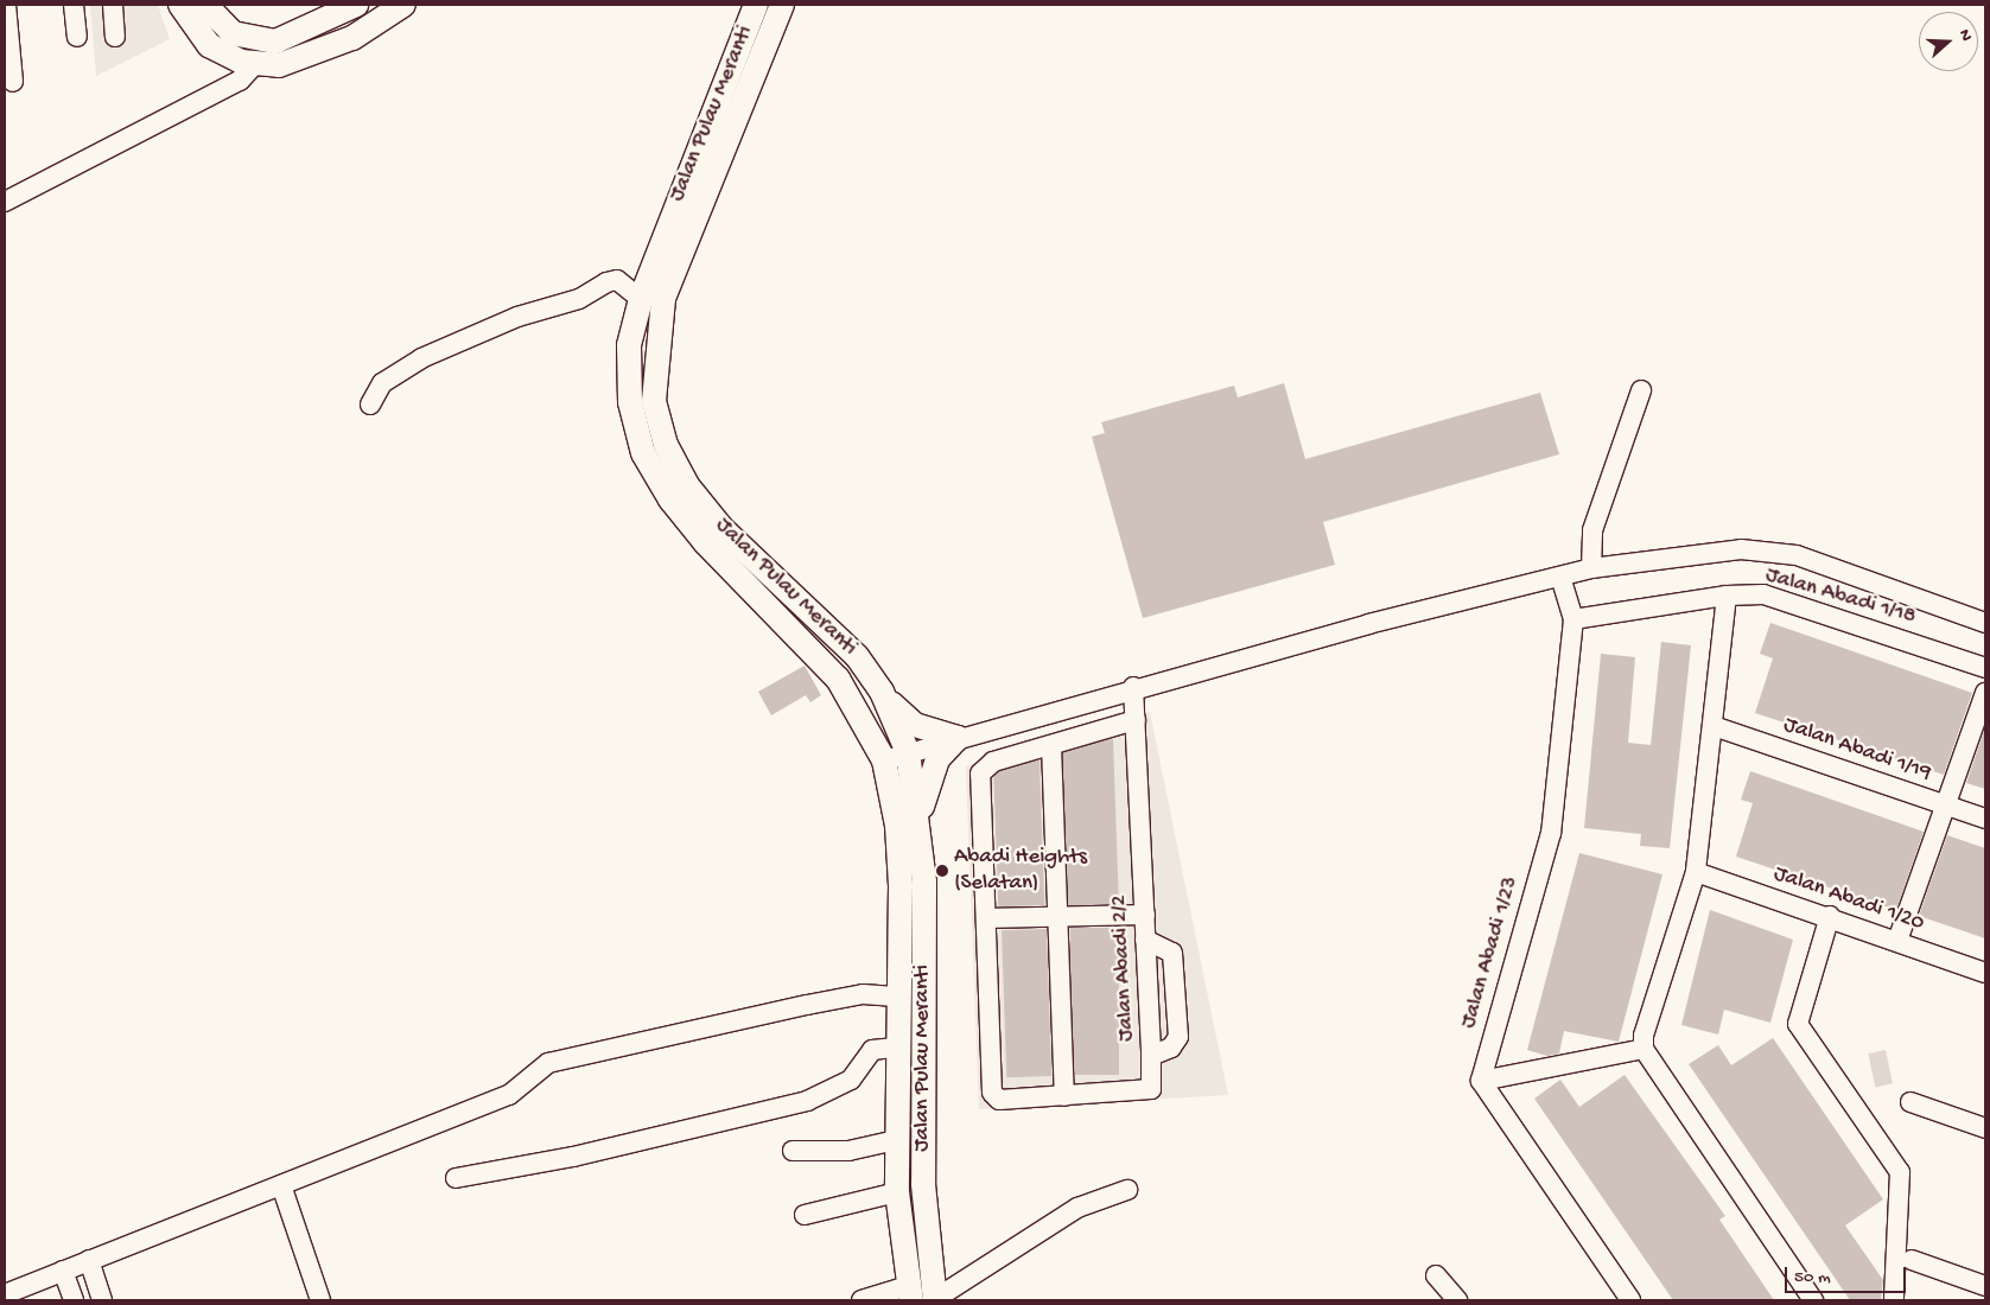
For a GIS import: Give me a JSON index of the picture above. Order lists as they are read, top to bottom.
{
  "streets": {
    "main road": ["Jalan Pulau Meranti"],
    "street": [
      "Jalan Abadi 1/18",
      "Jalan Abadi 1/19",
      "Jalan Abadi 1/20",
      "Jalan Abadi 1/23",
      "Jalan Abadi 2/2"
    ]
  },
  "crossings": [
    ["Jalan Abadi 1/18", "Jalan Abadi 1/23"]
  ],
  "places": ["Abadi Heights (Selatan)"],
  "scale_bar": "50 m",
  "north": "right"
}
